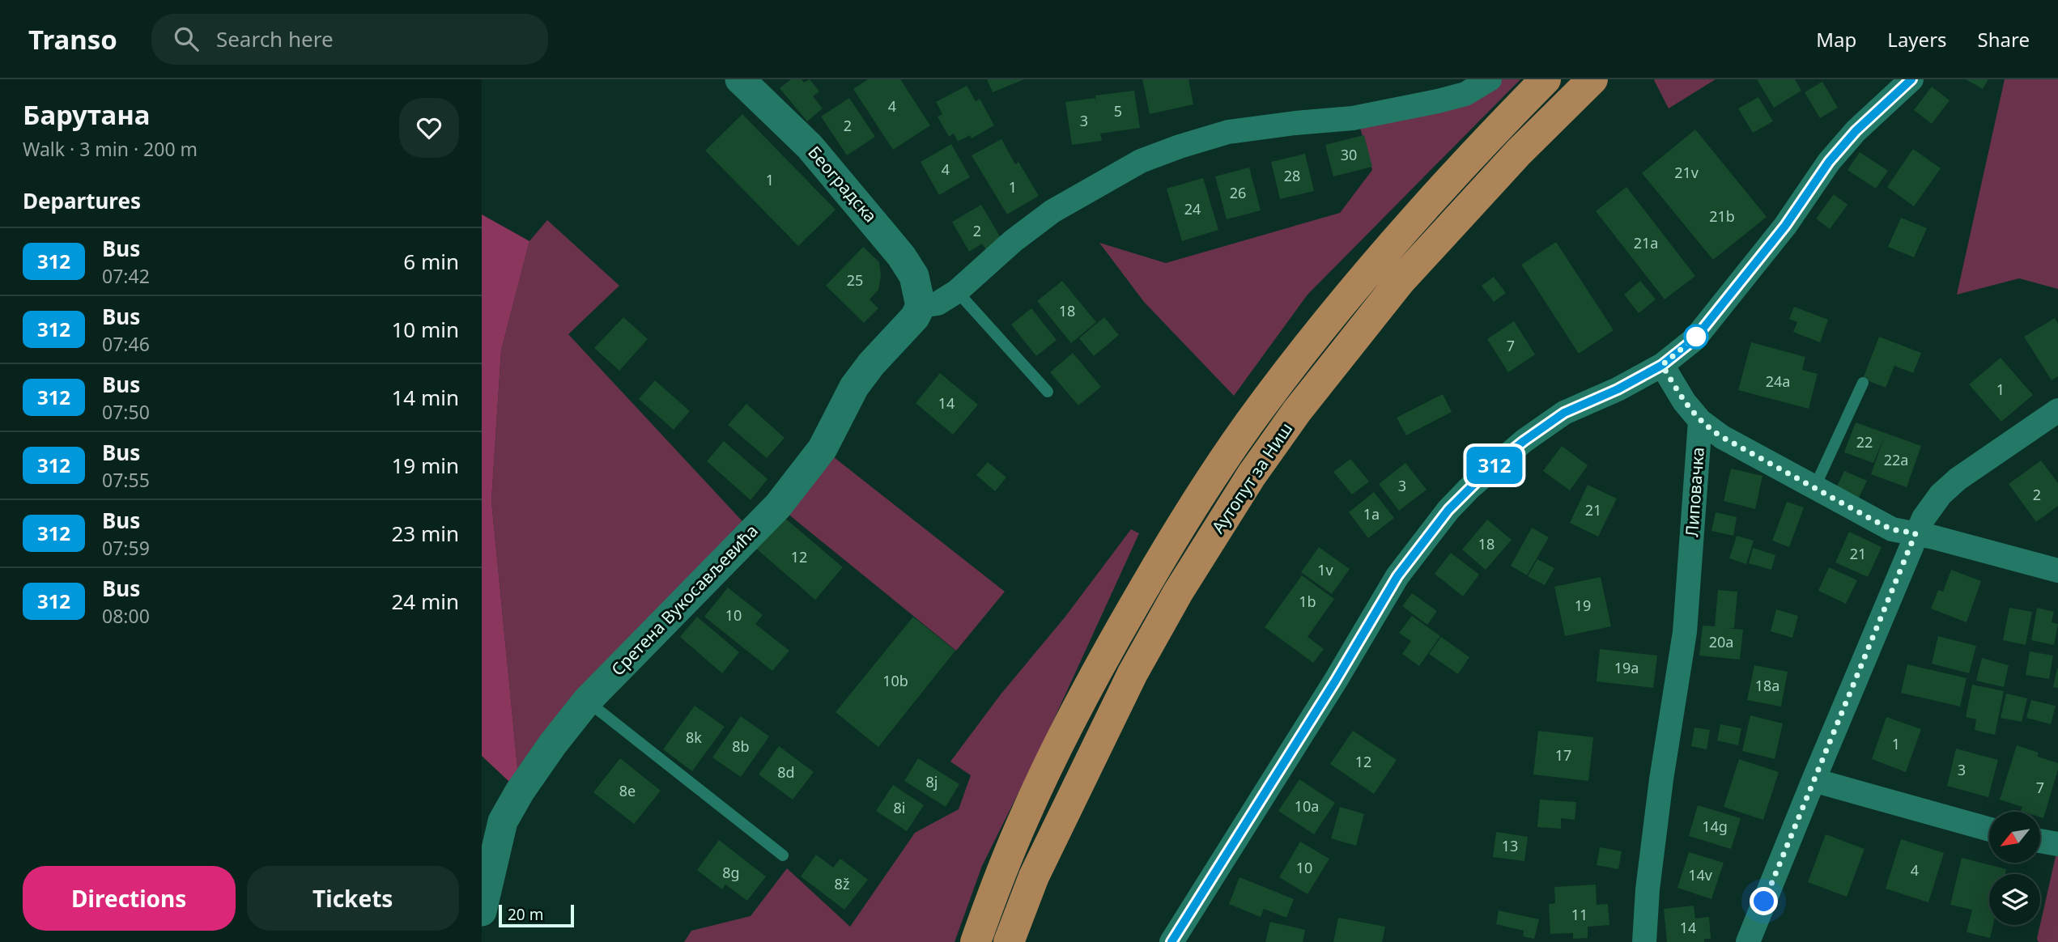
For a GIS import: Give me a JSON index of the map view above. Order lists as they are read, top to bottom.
{
  "streets": {
    "highway": ["Аутопут за Ниш"],
    "street": ["Београдска", "Липовачка", "Сретена Вукосављевића"]
  },
  "crossings": [
    ["Београдска", "Сретена Вукосављевића"]
  ],
  "lines": ["bus line 312"],
  "house_numbers": [
    "4",
    "5",
    "3",
    "2",
    "30",
    "4",
    "21v",
    "28",
    "1",
    "1",
    "26",
    "24",
    "21b",
    "2",
    "21a",
    "25",
    "18",
    "7",
    "24a",
    "1",
    "14",
    "22",
    "22a",
    "3",
    "2",
    "21",
    "1a",
    "18",
    "21",
    "12",
    "1v",
    "1b",
    "19",
    "10",
    "20a",
    "19a",
    "10b",
    "18a",
    "8k",
    "1",
    "8b",
    "17",
    "12",
    "3",
    "8d",
    "8j",
    "7",
    "8e",
    "10a",
    "8i",
    "14g",
    "13",
    "10",
    "4",
    "8g",
    "14v",
    "8ž",
    "11",
    "14"
  ],
  "scale_bar": "20 m",
  "north": "bottom left",
  "page": {
    "header": "Transo",
    "search": "Search here",
    "nav": ["Map", "Layers", "Share"],
    "heading": [
      ["Барутана", "Walk · 3 min · 200 m"],
      "Departures"
    ],
    "on_map": "312",
    "list": [
      {
        "mark": "312",
        "name": "Bus",
        "note": "07:42",
        "value": "6 min"
      },
      {
        "mark": "312",
        "name": "Bus",
        "note": "07:46",
        "value": "10 min"
      },
      {
        "mark": "312",
        "name": "Bus",
        "note": "07:50",
        "value": "14 min"
      },
      {
        "mark": "312",
        "name": "Bus",
        "note": "07:55",
        "value": "19 min"
      },
      {
        "mark": "312",
        "name": "Bus",
        "note": "07:59",
        "value": "23 min"
      },
      {
        "mark": "312",
        "name": "Bus",
        "note": "08:00",
        "value": "24 min"
      }
    ],
    "buttons": ["Directions", "Tickets"],
    "scale": "20 m"
  }
}
